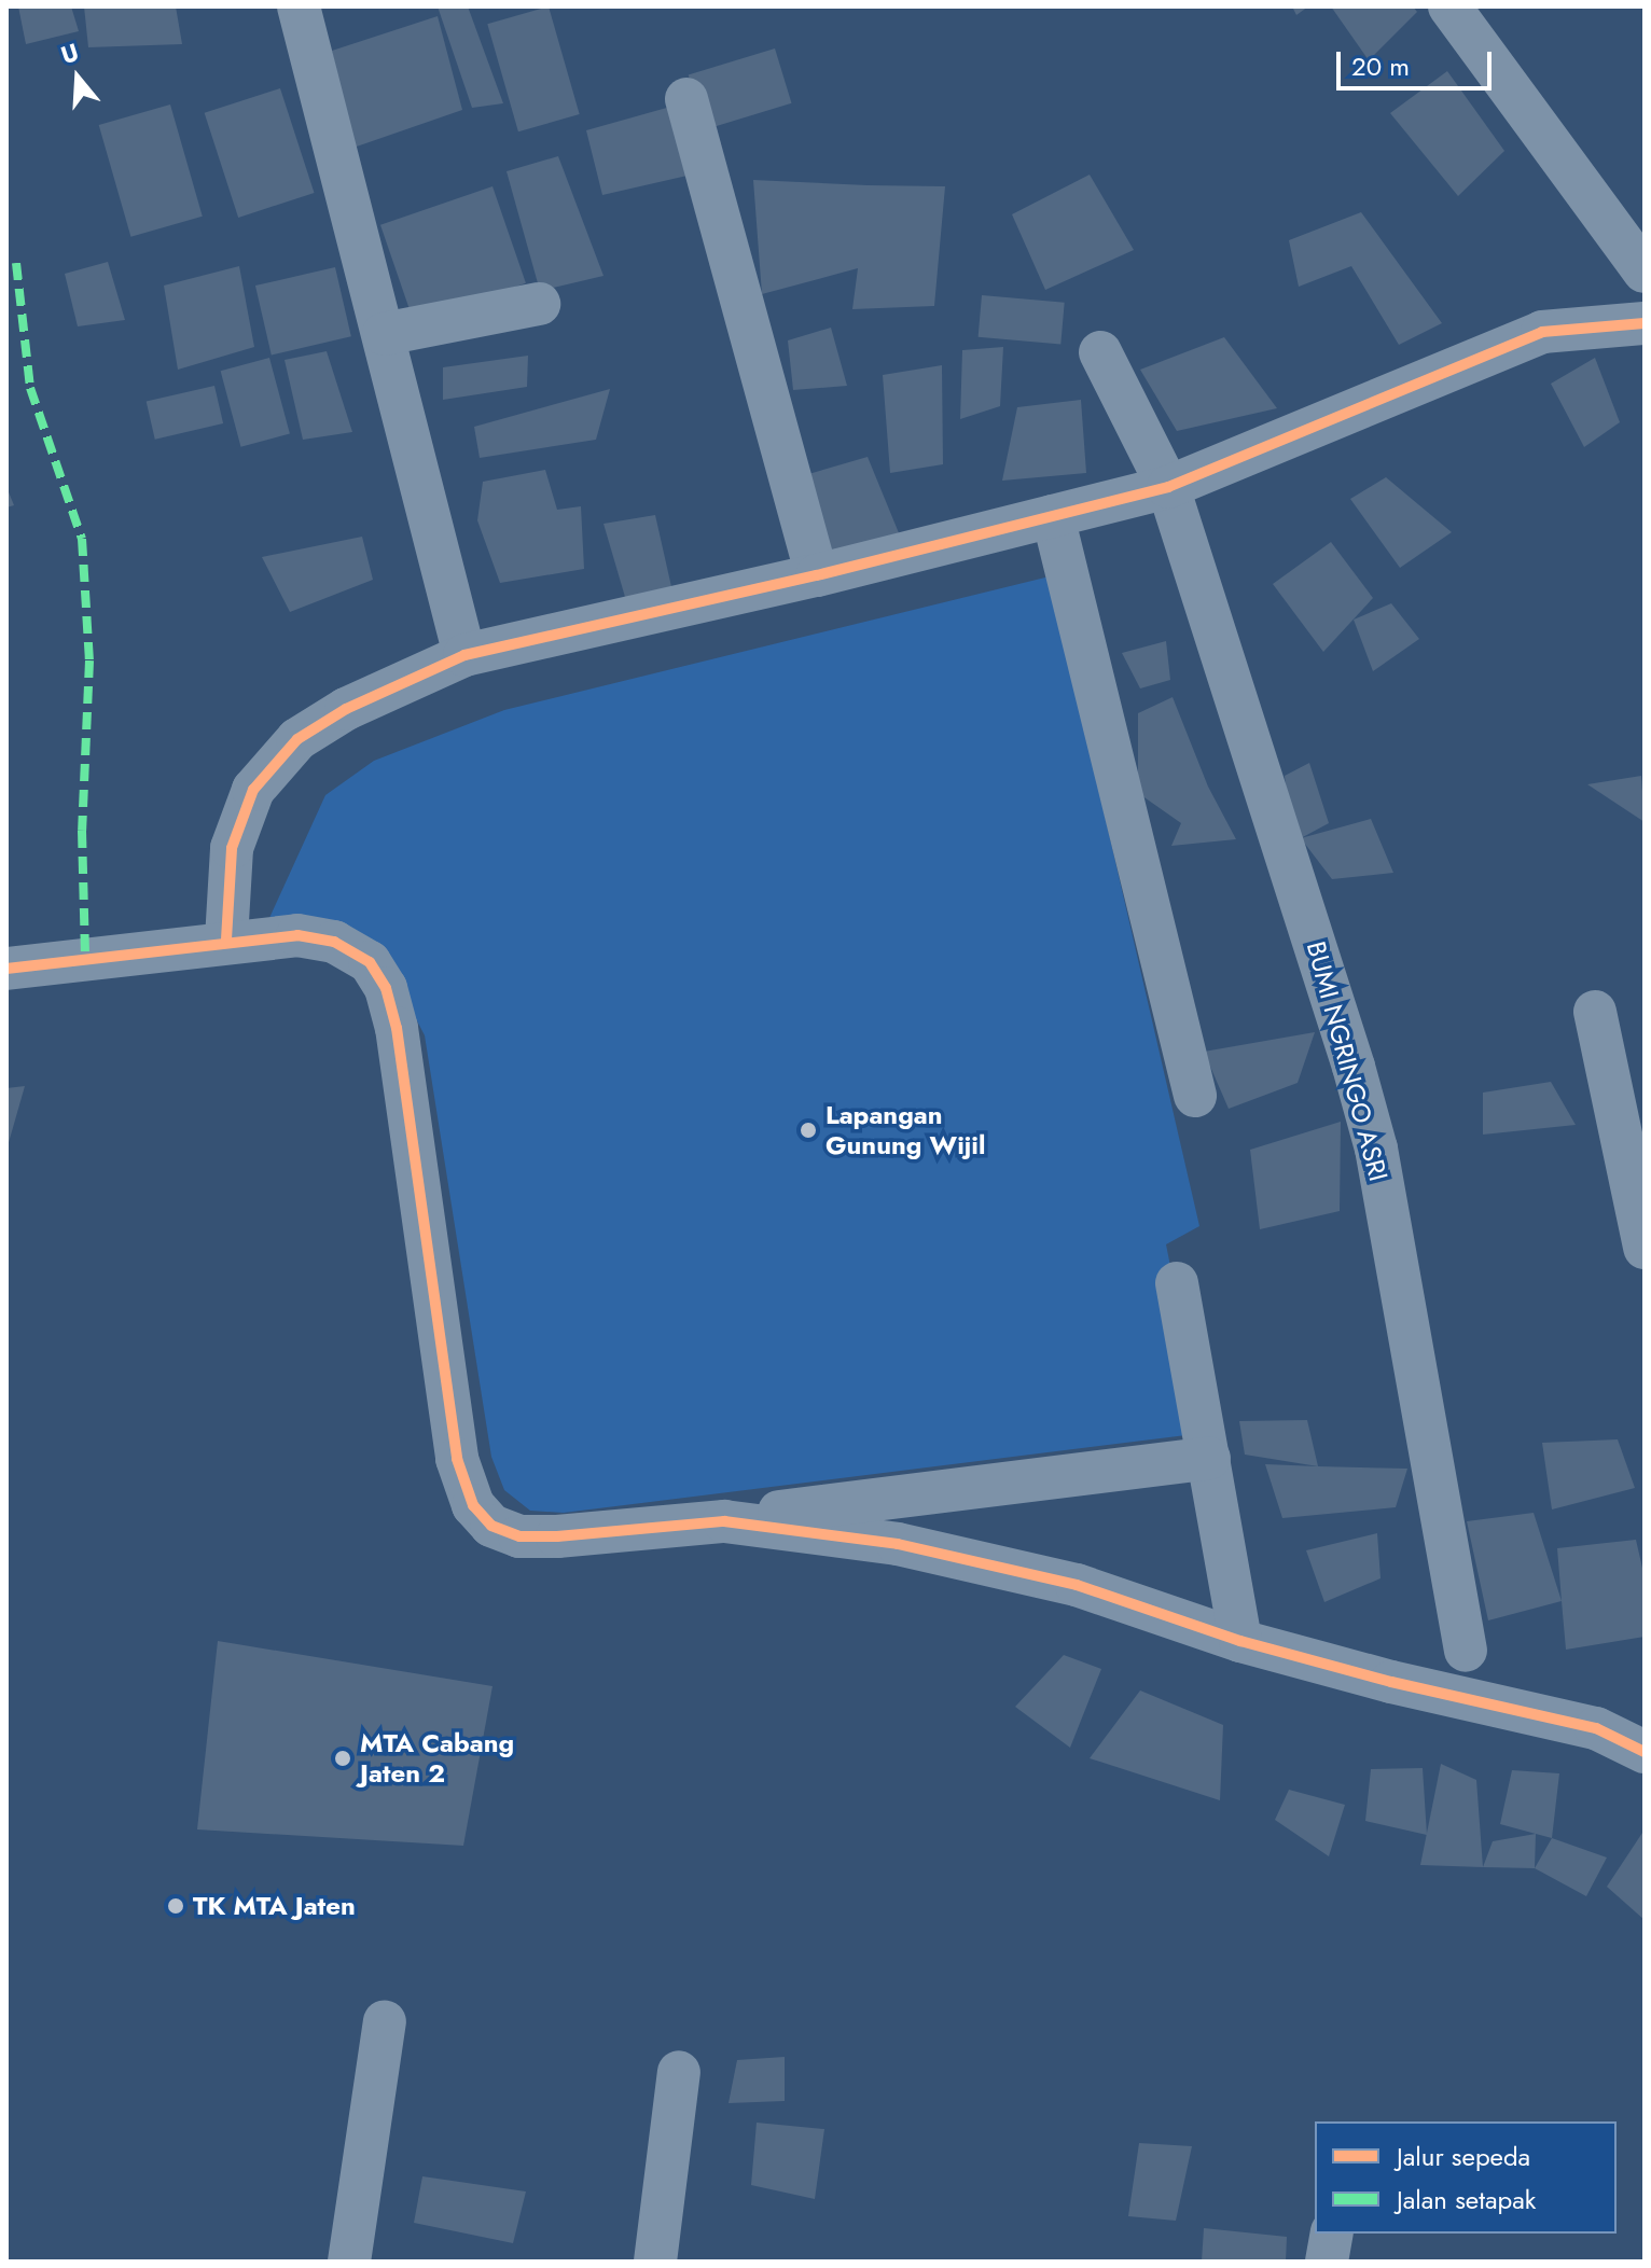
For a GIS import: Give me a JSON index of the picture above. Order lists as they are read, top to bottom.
{
  "streets": {
    "street": ["BUMI NGRINGO ASRI"]
  },
  "places": ["Lapangan Gunung Wijil", "MTA Cabang Jaten 2", "TK MTA Jaten"],
  "legend": ["Jalur sepeda", "Jalan setapak"],
  "scale_bar": "20 m",
  "north": "top"
}
